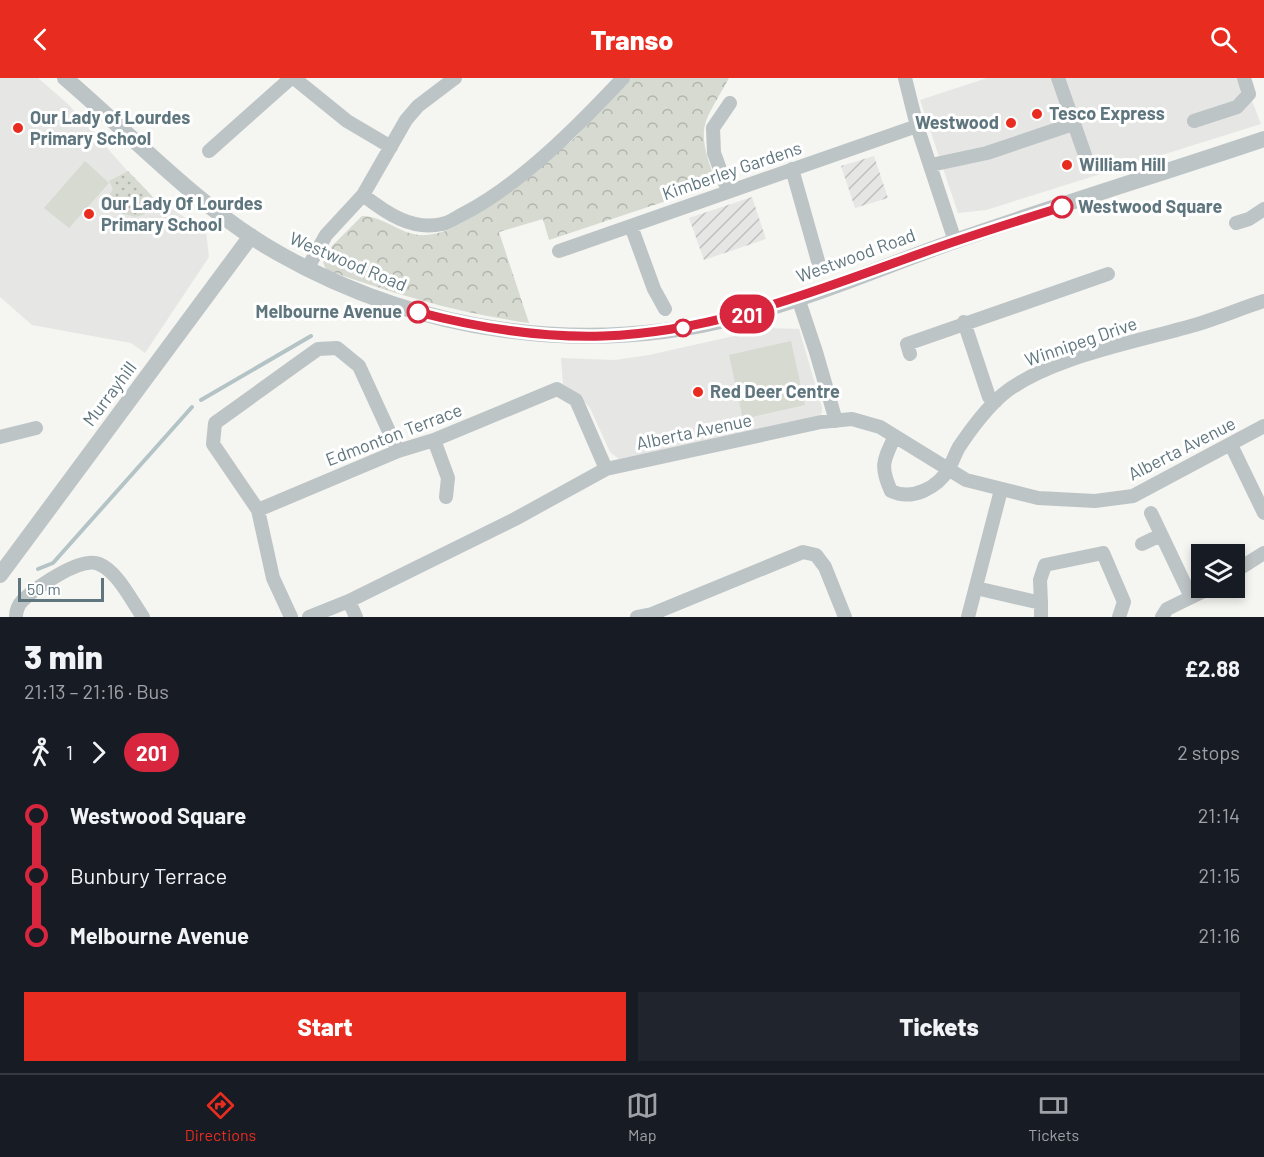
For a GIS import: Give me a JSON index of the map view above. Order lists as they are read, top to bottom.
{
  "streets": {
    "street": [
      "Kimberley Gardens",
      "Westwood Road",
      "Winnipeg Drive",
      "Murrayhill",
      "Alberta Avenue",
      "Edmonton Terrace"
    ]
  },
  "crossings": [
    ["Westwood Road", "Murrayhill"],
    ["Winnipeg Drive", "Alberta Avenue"],
    ["Alberta Avenue", "Edmonton Terrace"]
  ],
  "places": [
    "Tesco Express",
    "Westwood",
    "Our Lady of Lourdes Primary School",
    "William Hill",
    "Westwood Square",
    "Our Lady Of Lourdes Primary School",
    "Melbourne Avenue",
    "Red Deer Centre"
  ],
  "lines": ["bus line 201"],
  "scale_bar": "50 m",
  "page": {
    "header": "Transo",
    "on_map": "201",
    "scale": "50 m",
    "heading": ["3 min", "21:13 – 21:16 · Bus", "£2.88"],
    "legs": ["1", "201", "2 stops"],
    "list": [
      {
        "name": "Westwood Square",
        "value": "21:14"
      },
      {
        "name": "Bunbury Terrace",
        "value": "21:15"
      },
      {
        "name": "Melbourne Avenue",
        "value": "21:16"
      }
    ],
    "buttons": ["Start", "Tickets"],
    "tabs": ["Directions", "Map", "Tickets"]
  }
}
